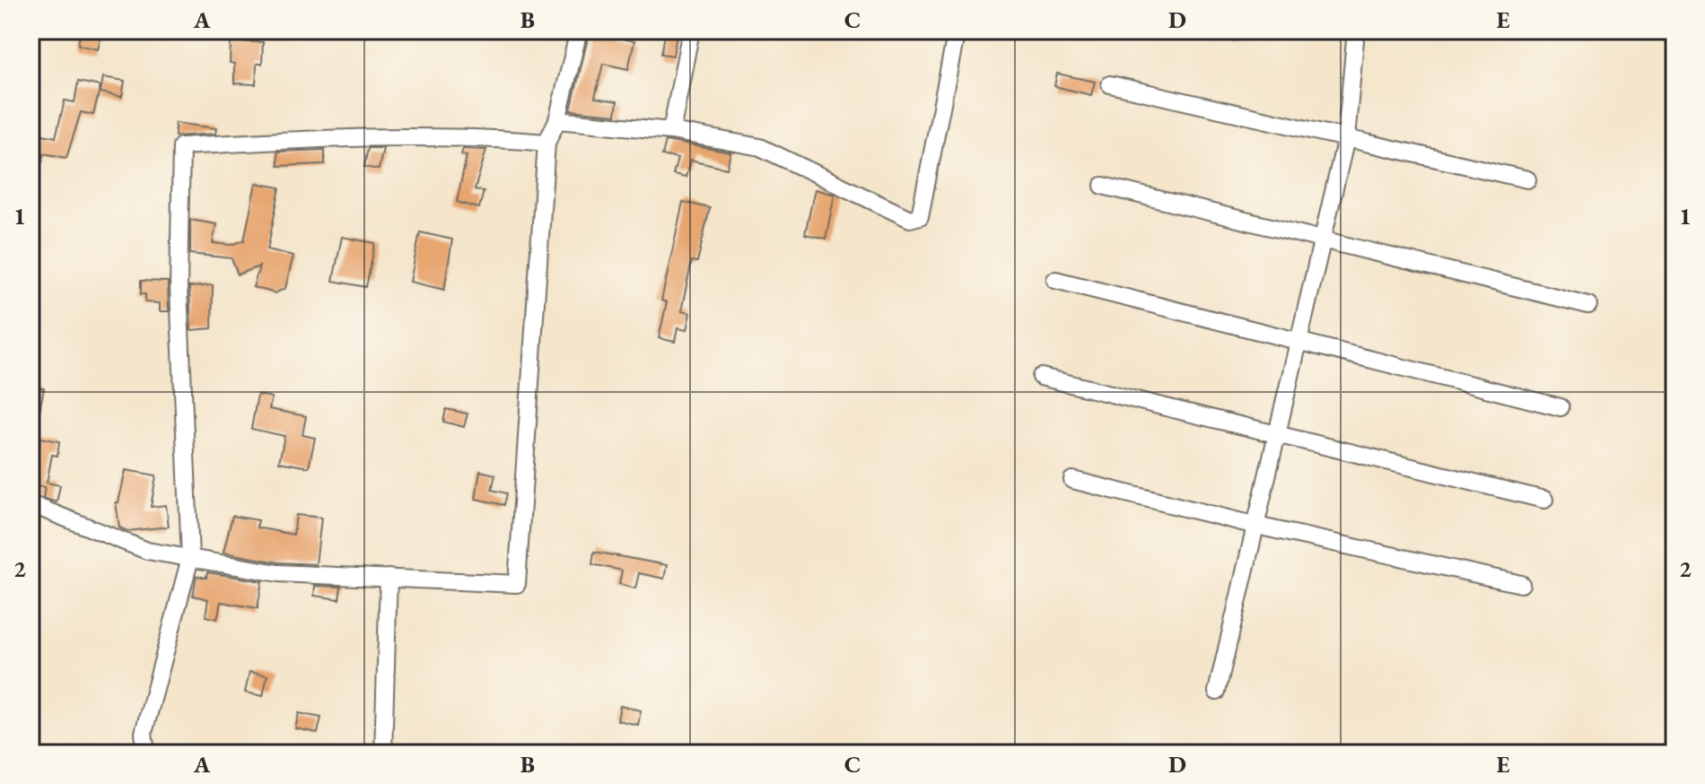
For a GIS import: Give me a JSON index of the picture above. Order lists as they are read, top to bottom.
{
  "grid": {
    "columns": [
      "A",
      "B",
      "C",
      "D",
      "E"
    ],
    "rows": ["1", "2"]
  }
}
